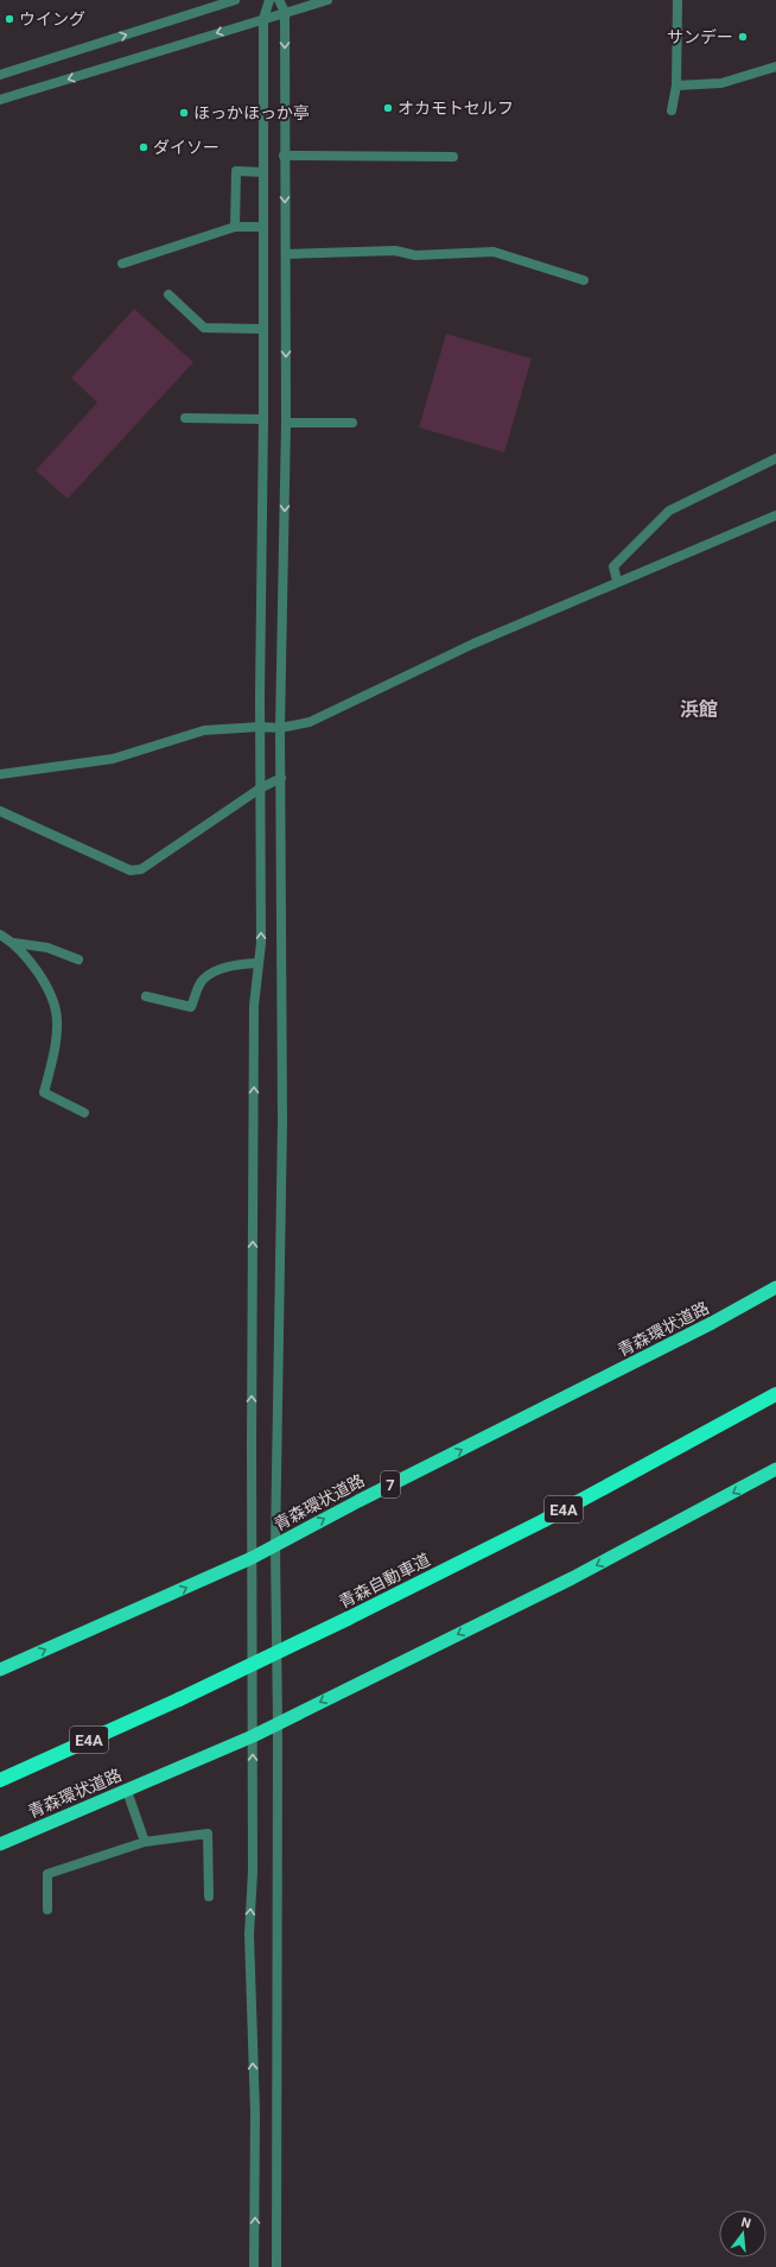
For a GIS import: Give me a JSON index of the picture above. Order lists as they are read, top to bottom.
{
  "streets": {
    "highway": [
      "青森環状道路",
      "7",
      "E4A",
      "青森自動車道"
    ]
  },
  "districts": ["浜館"],
  "places": [
    "ウイング",
    "サンデー",
    "オカモトセルフ",
    "ほっかほっか亭",
    "ダイソー"
  ],
  "north": "top"
}
